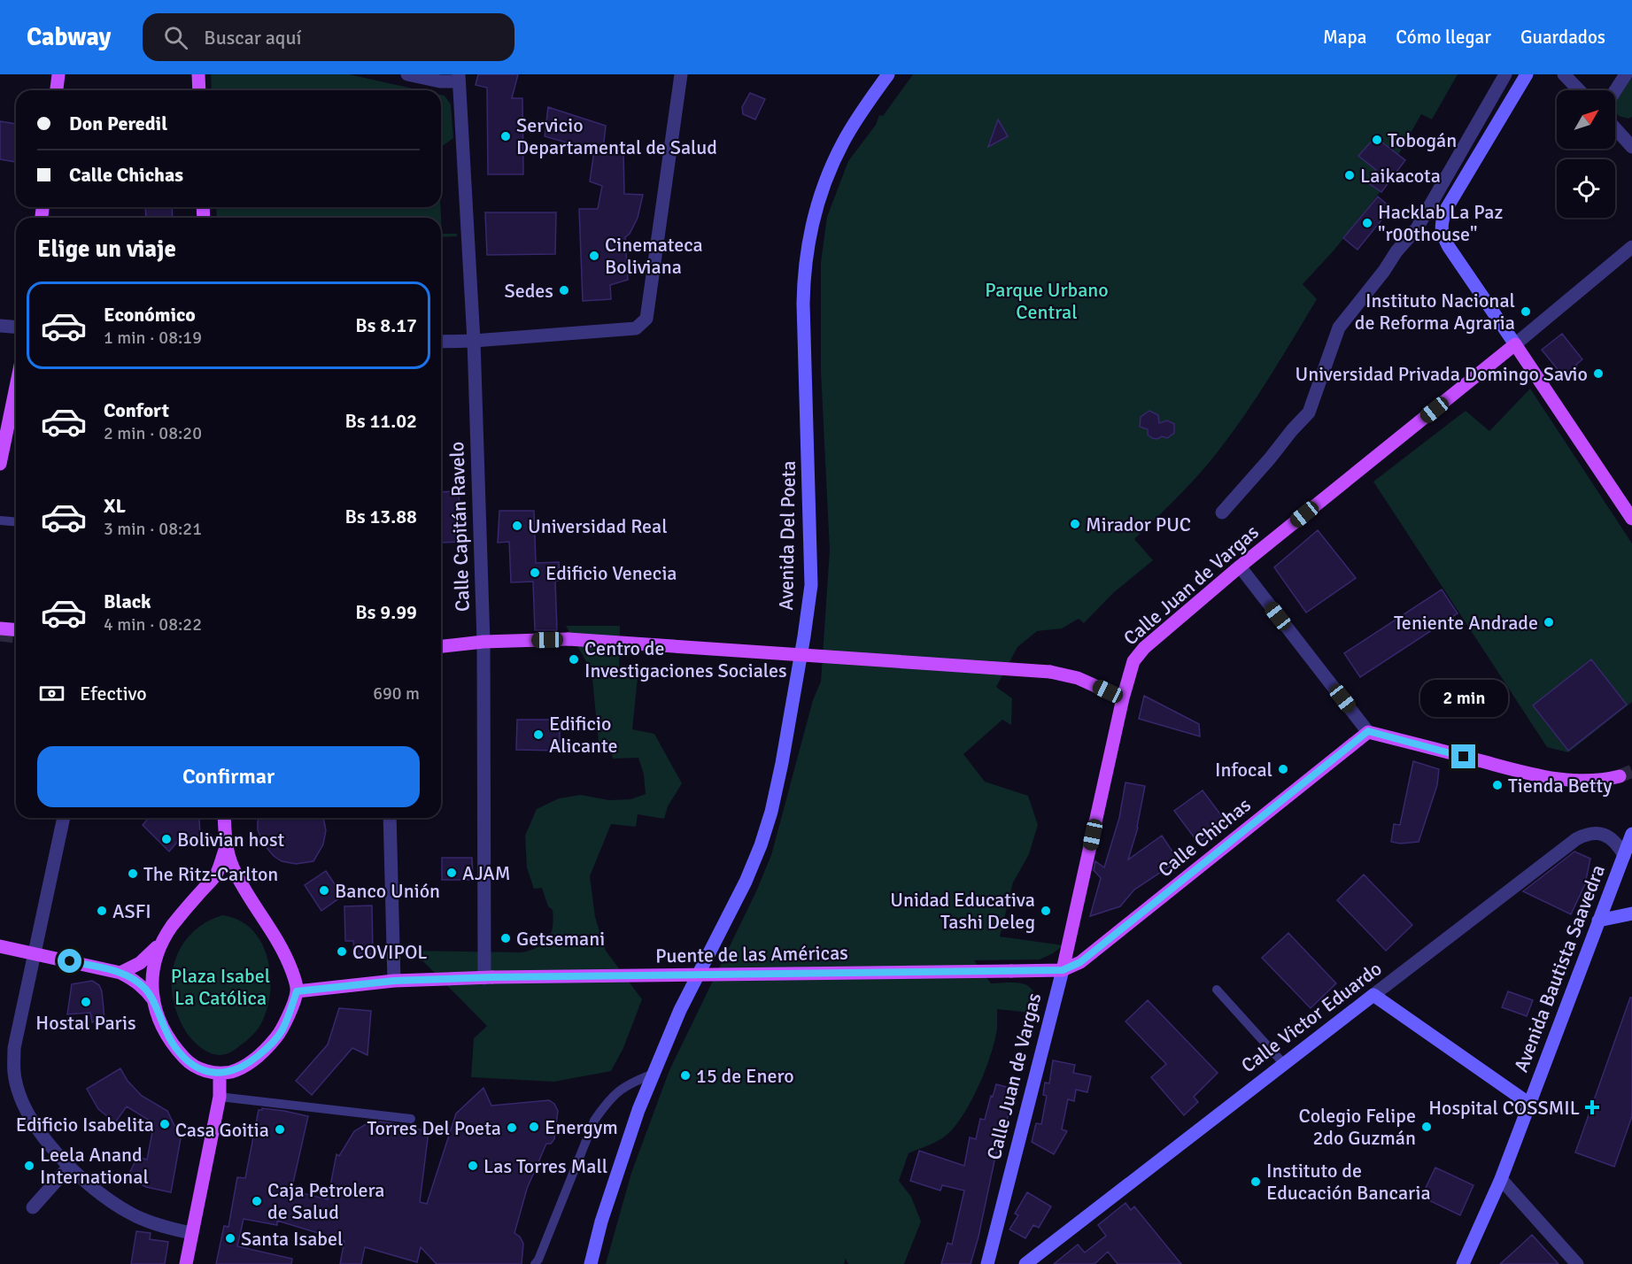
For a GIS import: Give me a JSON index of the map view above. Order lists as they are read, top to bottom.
{
  "streets": {
    "main road": [
      "Avenida Del Poeta",
      "Calle Juan de Vargas",
      "Calle Chichas",
      "Puente de las Américas",
      "Avenida Bautista Saavedra",
      "Calle Victor Eduardo"
    ],
    "street": ["Calle Capitán Ravelo"]
  },
  "crossings": [
    ["Calle Capitán Ravelo", "Puente de las Américas"],
    ["Calle Juan de Vargas", "Calle Chichas"],
    ["Calle Chichas", "Puente de las Américas"],
    ["Avenida Bautista Saavedra", "Calle Victor Eduardo"]
  ],
  "parks": ["Parque Urbano Central", "Plaza Isabel La Católica"],
  "places": {
    "other": [
      "Servicio Departamental de Salud",
      "Tobogán",
      "Laikacota",
      "Hacklab La Paz \"r00thouse\"",
      "Cinemateca Boliviana",
      "Sedes",
      "Instituto Nacional de Reforma Agraria",
      "Universidad Privada Domingo Savio",
      "Mirador PUC",
      "Universidad Real",
      "Edificio Venecia",
      "Teniente Andrade",
      "Centro de Investigaciones Sociales",
      "Edificio Alicante",
      "Infocal",
      "Tienda Betty",
      "Bolivian host",
      "AJAM",
      "The Ritz-Carlton",
      "Banco Unión",
      "ASFI",
      "Unidad Educativa Tashi Deleg",
      "Getsemani",
      "COVIPOL",
      "Hostal Paris",
      "15 de Enero",
      "Edificio Isabelita",
      "Energym",
      "Colegio Felipe 2do Guzmán",
      "Torres Del Poeta",
      "Casa Goitia",
      "Leela Anand International",
      "Las Torres Mall",
      "Instituto de Educación Bancaria",
      "Caja Petrolera de Salud",
      "Santa Isabel"
    ],
    "health": ["Hospital COSSMIL"]
  },
  "north": "top right",
  "page": {
    "header": "Cabway",
    "search": "Buscar aquí",
    "nav": ["Mapa", "Cómo llegar", "Guardados"],
    "banner": ["Don Peredil", "Calle Chichas"],
    "heading": "Elige un viaje",
    "list": [
      {
        "name": "Económico",
        "note": "1 min · 08:19",
        "value": "Bs 8.17"
      },
      {
        "name": "Confort",
        "note": "2 min · 08:20",
        "value": "Bs 11.02"
      },
      {
        "name": "XL",
        "note": "3 min · 08:21",
        "value": "Bs 13.88"
      },
      {
        "name": "Black",
        "note": "4 min · 08:22",
        "value": "Bs 9.99"
      }
    ],
    "pay": ["Efectivo", "690 m"],
    "bubble": "2 min",
    "buttons": "Confirmar"
  }
}
